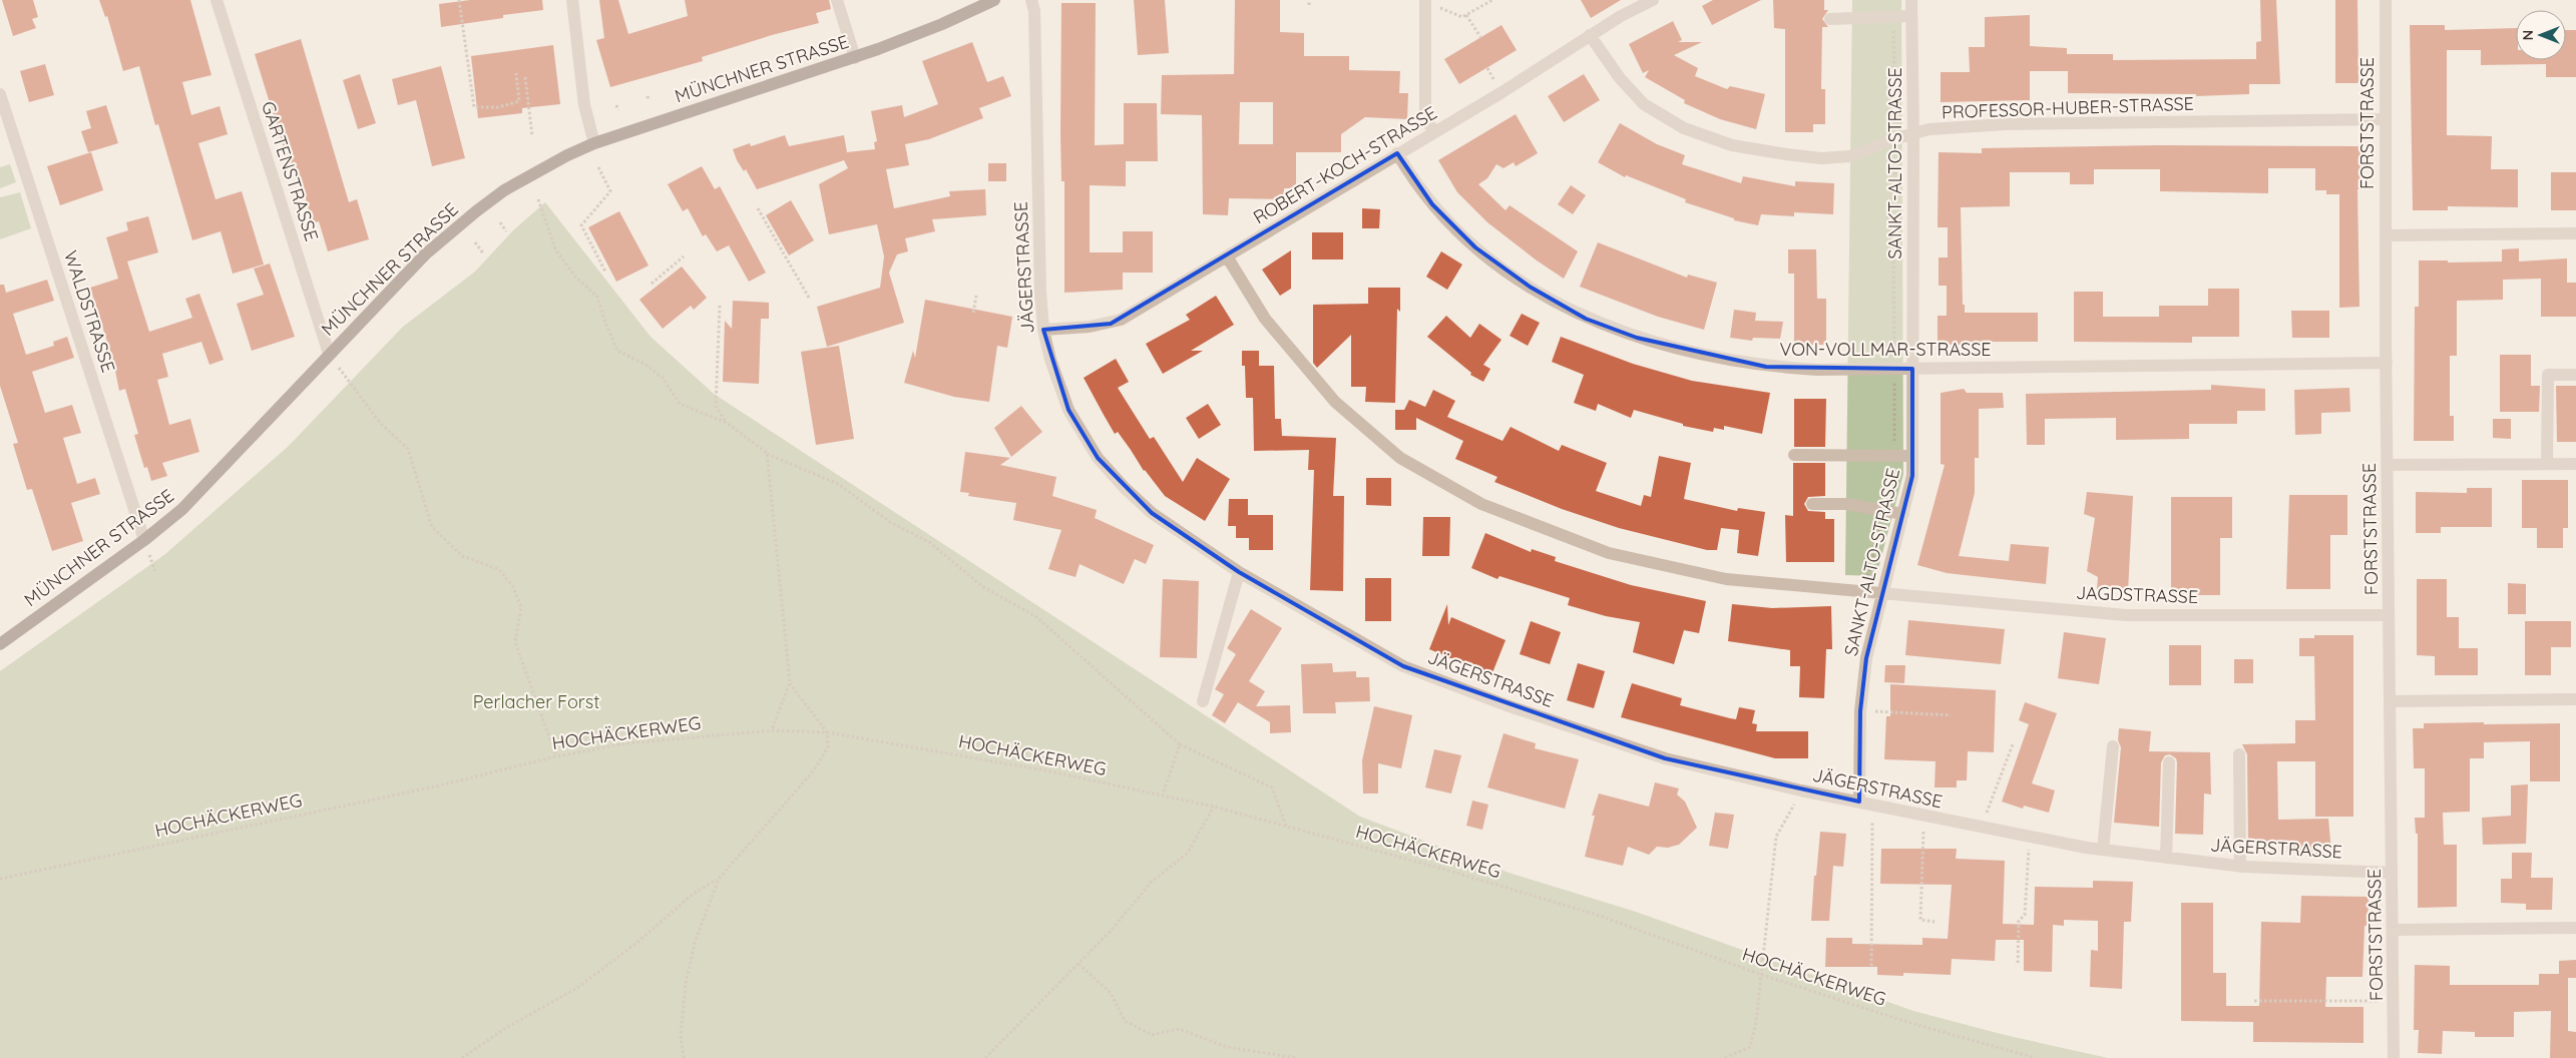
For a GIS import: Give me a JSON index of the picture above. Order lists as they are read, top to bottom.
{
  "streets": {
    "main road": ["MÜNCHNER STRASSE"],
    "street": [
      "PROFESSOR-HUBER-STRASSE",
      "FORSTSTRASSE",
      "SANKT-ALTO-STRASSE",
      "ROBERT-KOCH-STRASSE",
      "GARTENSTRASSE",
      "JÄGERSTRASSE",
      "WALDSTRASSE",
      "VON-VOLLMAR-STRASSE",
      "JAGDSTRASSE"
    ],
    "path": ["HOCHÄCKERWEG"]
  },
  "crossings": [
    ["MÜNCHNER STRASSE", "GARTENSTRASSE"],
    ["MÜNCHNER STRASSE", "WALDSTRASSE"],
    ["PROFESSOR-HUBER-STRASSE", "FORSTSTRASSE"],
    ["PROFESSOR-HUBER-STRASSE", "SANKT-ALTO-STRASSE"],
    ["PROFESSOR-HUBER-STRASSE", "ROBERT-KOCH-STRASSE"],
    ["FORSTSTRASSE", "JÄGERSTRASSE"],
    ["FORSTSTRASSE", "VON-VOLLMAR-STRASSE"],
    ["FORSTSTRASSE", "JAGDSTRASSE"],
    ["SANKT-ALTO-STRASSE", "JÄGERSTRASSE"],
    ["SANKT-ALTO-STRASSE", "VON-VOLLMAR-STRASSE"],
    ["SANKT-ALTO-STRASSE", "JAGDSTRASSE"],
    ["ROBERT-KOCH-STRASSE", "JÄGERSTRASSE"],
    ["ROBERT-KOCH-STRASSE", "VON-VOLLMAR-STRASSE"],
    ["ROBERT-KOCH-STRASSE", "JAGDSTRASSE"]
  ],
  "parks": ["Perlacher Forst"],
  "north": "left"
}
